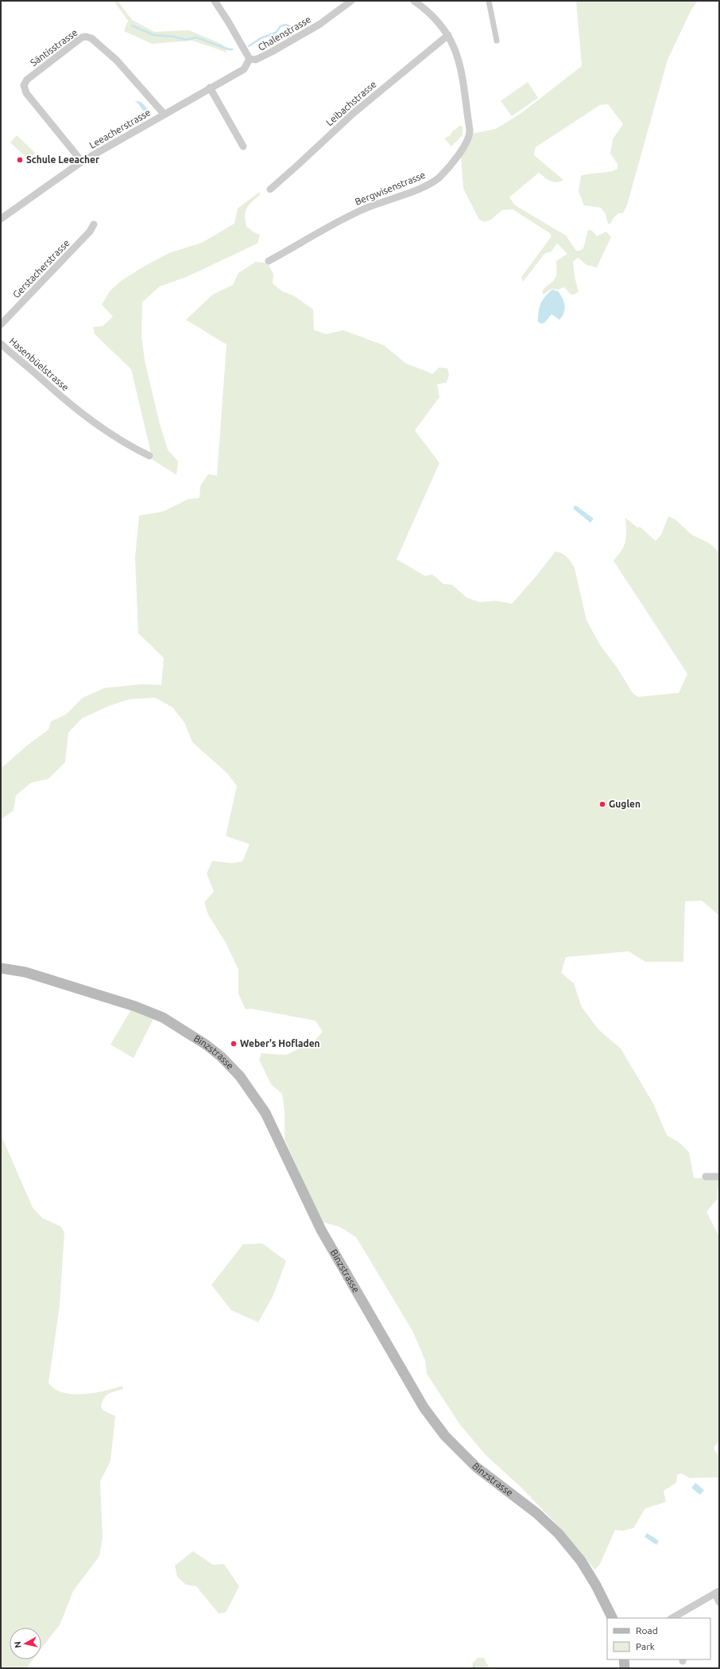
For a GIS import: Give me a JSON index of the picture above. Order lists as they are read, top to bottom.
{
  "streets": {
    "main road": ["Binzstrasse"],
    "street": [
      "Chalenstrasse",
      "Säntisstrasse",
      "Leibachstrasse",
      "Leeacherstrasse",
      "Bergwisenstrasse",
      "Gerstacherstrasse",
      "Hasenbüelstrasse"
    ]
  },
  "crossings": [
    ["Chalenstrasse", "Leeacherstrasse"],
    ["Säntisstrasse", "Leeacherstrasse"],
    ["Leibachstrasse", "Bergwisenstrasse"]
  ],
  "places": ["Schule Leeacher", "Guglen", "Weber's Hofladen"],
  "legend": ["Road", "Park"],
  "north": "left"
}
